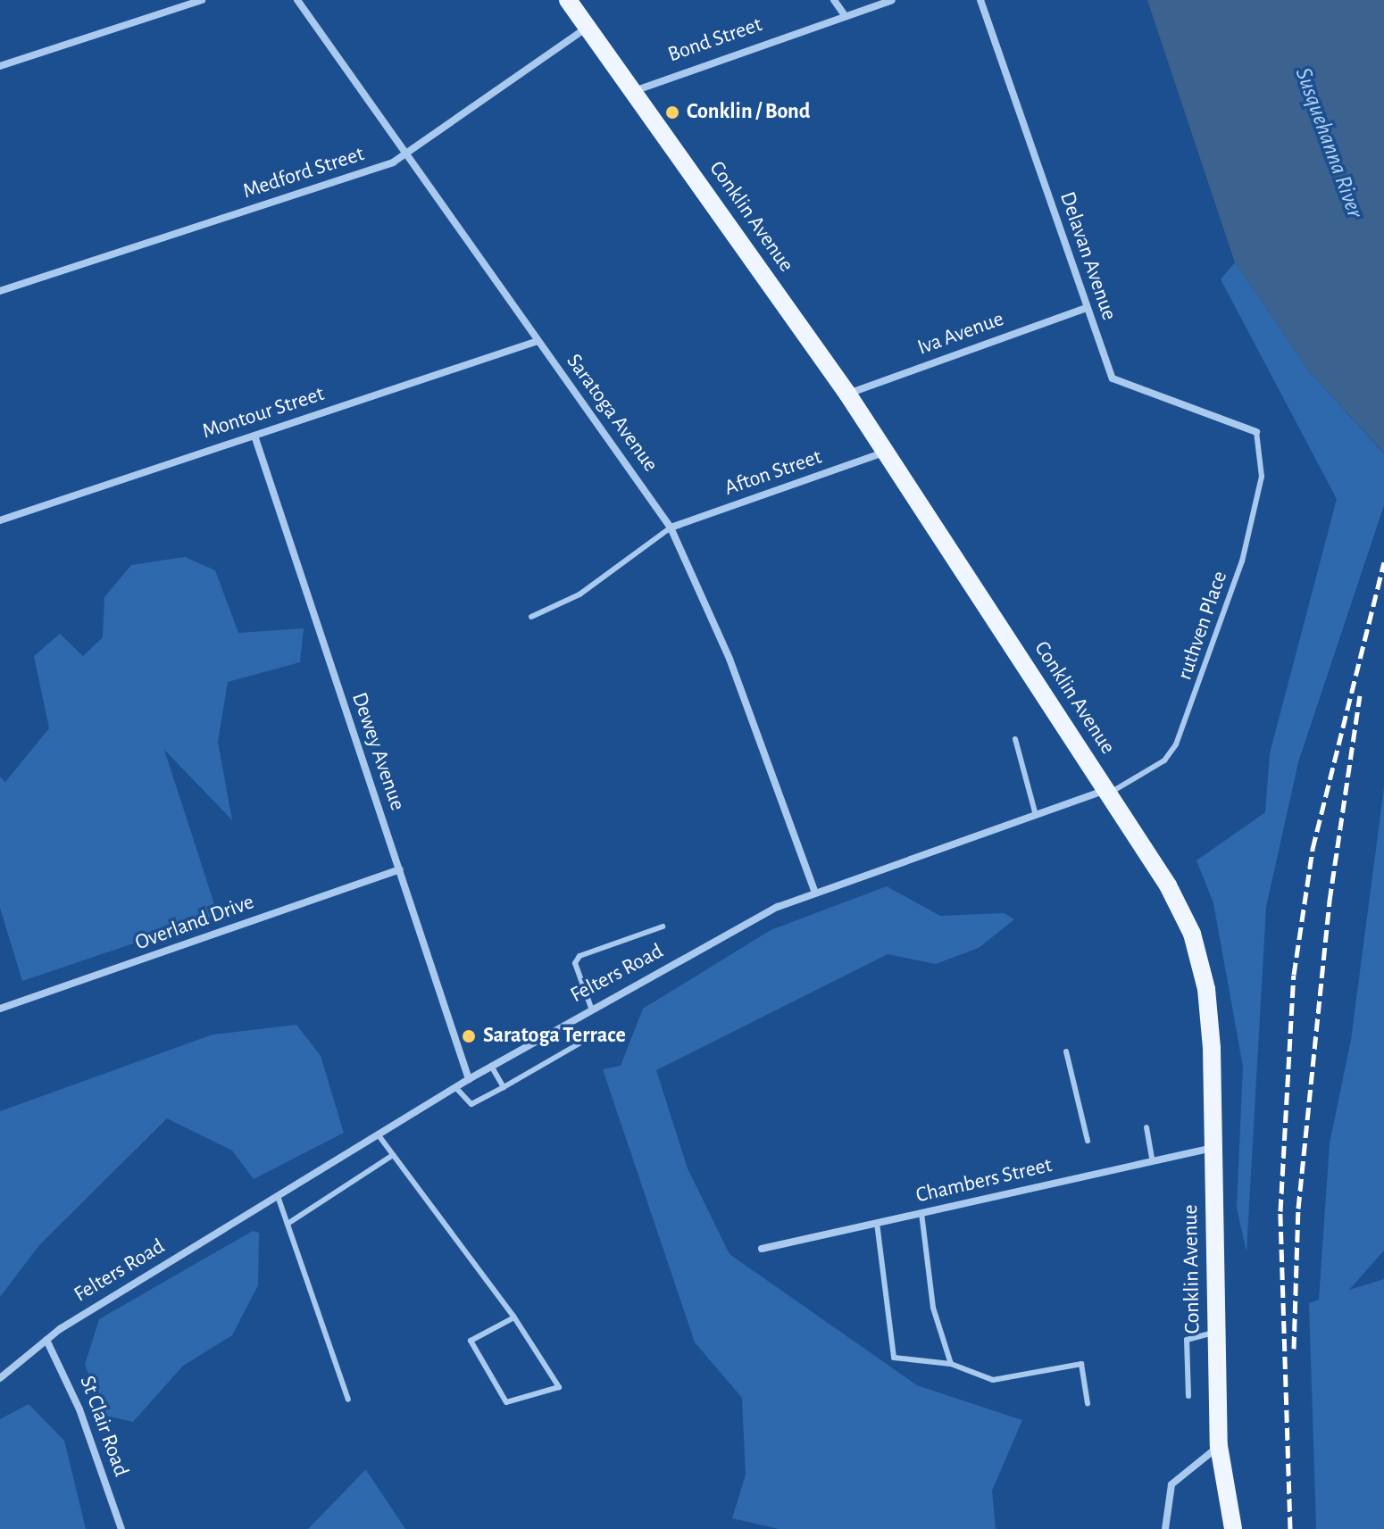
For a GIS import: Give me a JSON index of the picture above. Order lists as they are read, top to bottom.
{
  "streets": {
    "main road": ["Conklin Avenue"],
    "street": [
      "Bond Street",
      "Medford Street",
      "Delavan Avenue",
      "Iva Avenue",
      "Montour Street",
      "Saratoga Avenue",
      "Afton Street",
      "Dewey Avenue",
      "Overland Drive",
      "Felters Road",
      "Chambers Street",
      "St Clair Road"
    ],
    "lane": ["ruthven Place"]
  },
  "crossings": [
    ["Bond Street", "Conklin Avenue"],
    ["Medford Street", "Conklin Avenue"],
    ["Medford Street", "Saratoga Avenue"],
    ["Conklin Avenue", "Iva Avenue"],
    ["Conklin Avenue", "Afton Street"],
    ["Conklin Avenue", "ruthven Place"],
    ["Conklin Avenue", "Felters Road"],
    ["Conklin Avenue", "Chambers Street"],
    ["Delavan Avenue", "Iva Avenue"],
    ["Delavan Avenue", "ruthven Place"],
    ["Montour Street", "Saratoga Avenue"],
    ["Montour Street", "Dewey Avenue"],
    ["Saratoga Avenue", "Afton Street"],
    ["Saratoga Avenue", "Felters Road"],
    ["ruthven Place", "Felters Road"],
    ["Dewey Avenue", "Overland Drive"],
    ["Dewey Avenue", "Felters Road"],
    ["Felters Road", "St Clair Road"]
  ],
  "water": ["Susquehanna River"],
  "places": ["Conklin / Bond", "Saratoga Terrace"]
}
